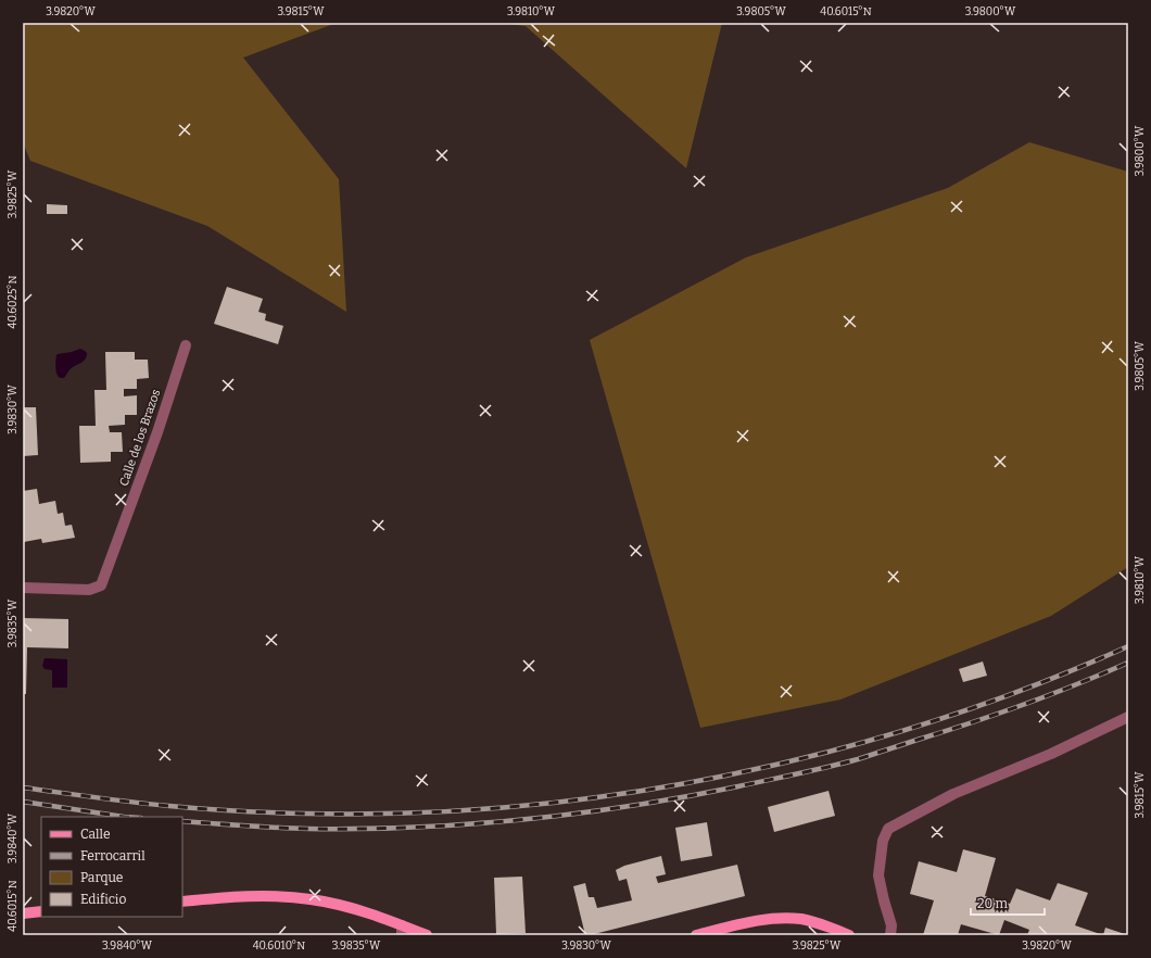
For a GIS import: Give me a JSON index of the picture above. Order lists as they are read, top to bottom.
{
  "streets": {
    "street": ["Calle de los Brazos"]
  },
  "legend": [
    "Calle",
    "Ferrocarril",
    "Parque",
    "Edificio"
  ],
  "scale_bar": "20 m",
  "coordinates": [
    "3.9820°W",
    "3.9815°W",
    "3.9810°W",
    "3.9805°W",
    "40.6015°N",
    "3.9800°W",
    "3.9825°W",
    "40.6025°N",
    "3.9830°W",
    "3.9835°W",
    "3.9840°W",
    "40.6010°N"
  ]
}
